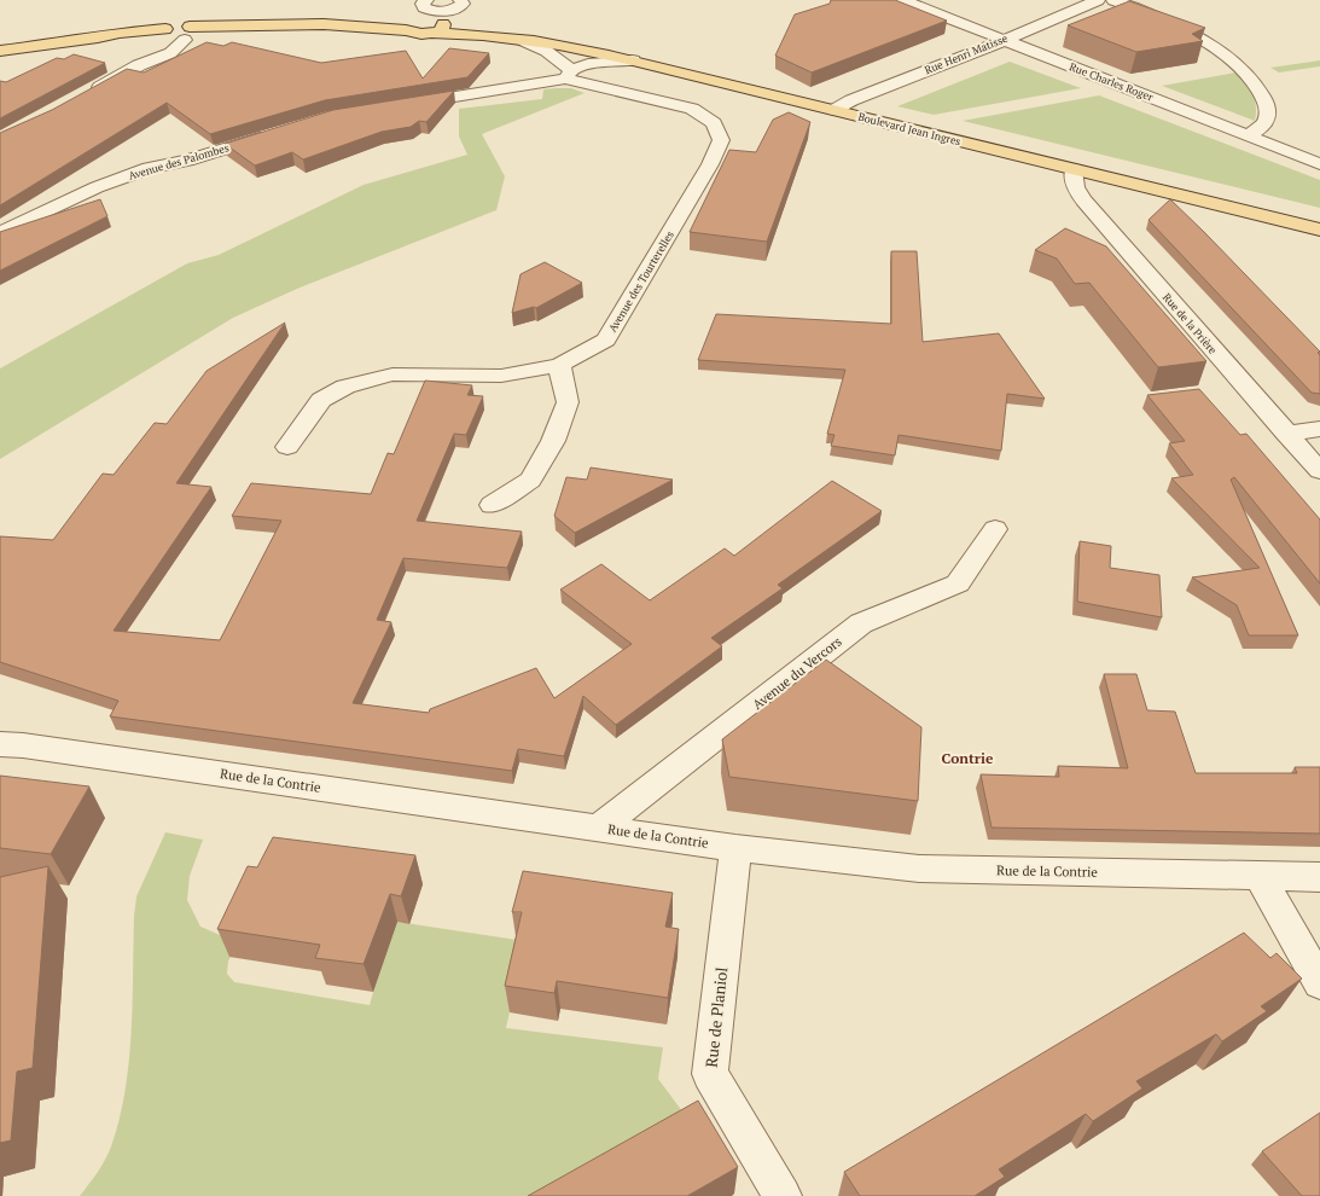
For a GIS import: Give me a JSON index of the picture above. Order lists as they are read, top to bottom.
{
  "streets": {
    "main road": ["Boulevard Jean Ingres"],
    "street": [
      "Rue Henri Matisse",
      "Rue Charles Roger",
      "Avenue des Palombes",
      "Avenue des Tourterelles",
      "Rue de la Prière",
      "Avenue du Vercors",
      "Rue de la Contrie",
      "Rue de Planiol"
    ]
  },
  "crossings": [
    ["Rue Henri Matisse", "Rue Charles Roger"],
    ["Rue Henri Matisse", "Boulevard Jean Ingres"],
    ["Boulevard Jean Ingres", "Rue de la Prière"],
    ["Avenue du Vercors", "Rue de la Contrie"],
    ["Rue de la Contrie", "Rue de Planiol"]
  ],
  "districts": ["Contrie"]
}
